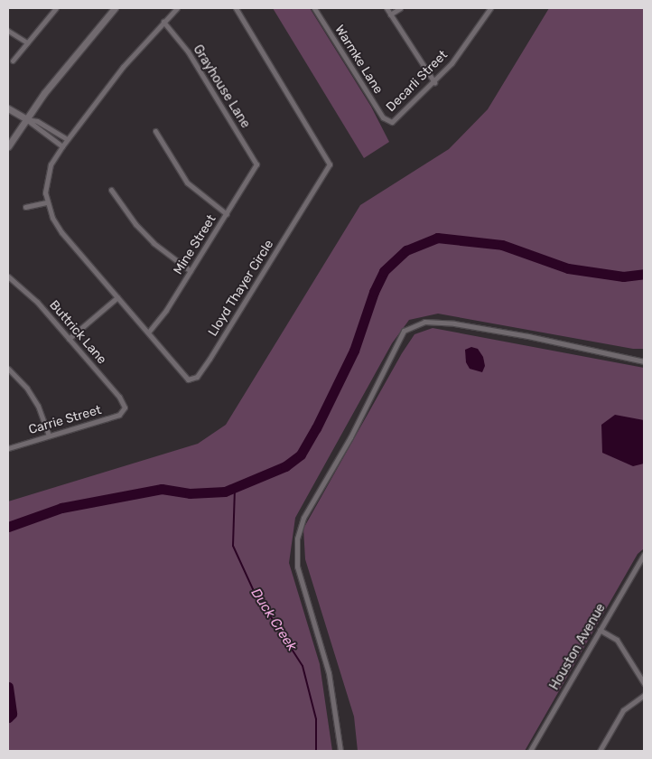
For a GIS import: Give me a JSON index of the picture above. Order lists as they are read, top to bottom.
{
  "streets": {
    "street": [
      "Warmke Lane",
      "Decarli Street",
      "Grayhouse Lane",
      "Mine Street",
      "Lloyd Thayer Circle",
      "Buttrick Lane",
      "Carrie Street",
      "Houston Avenue"
    ]
  },
  "crossings": [
    ["Warmke Lane", "Decarli Street"],
    ["Grayhouse Lane", "Mine Street"],
    ["Grayhouse Lane", "Lloyd Thayer Circle"],
    ["Mine Street", "Lloyd Thayer Circle"],
    ["Buttrick Lane", "Carrie Street"]
  ],
  "water": ["Duck Creek"]
}
